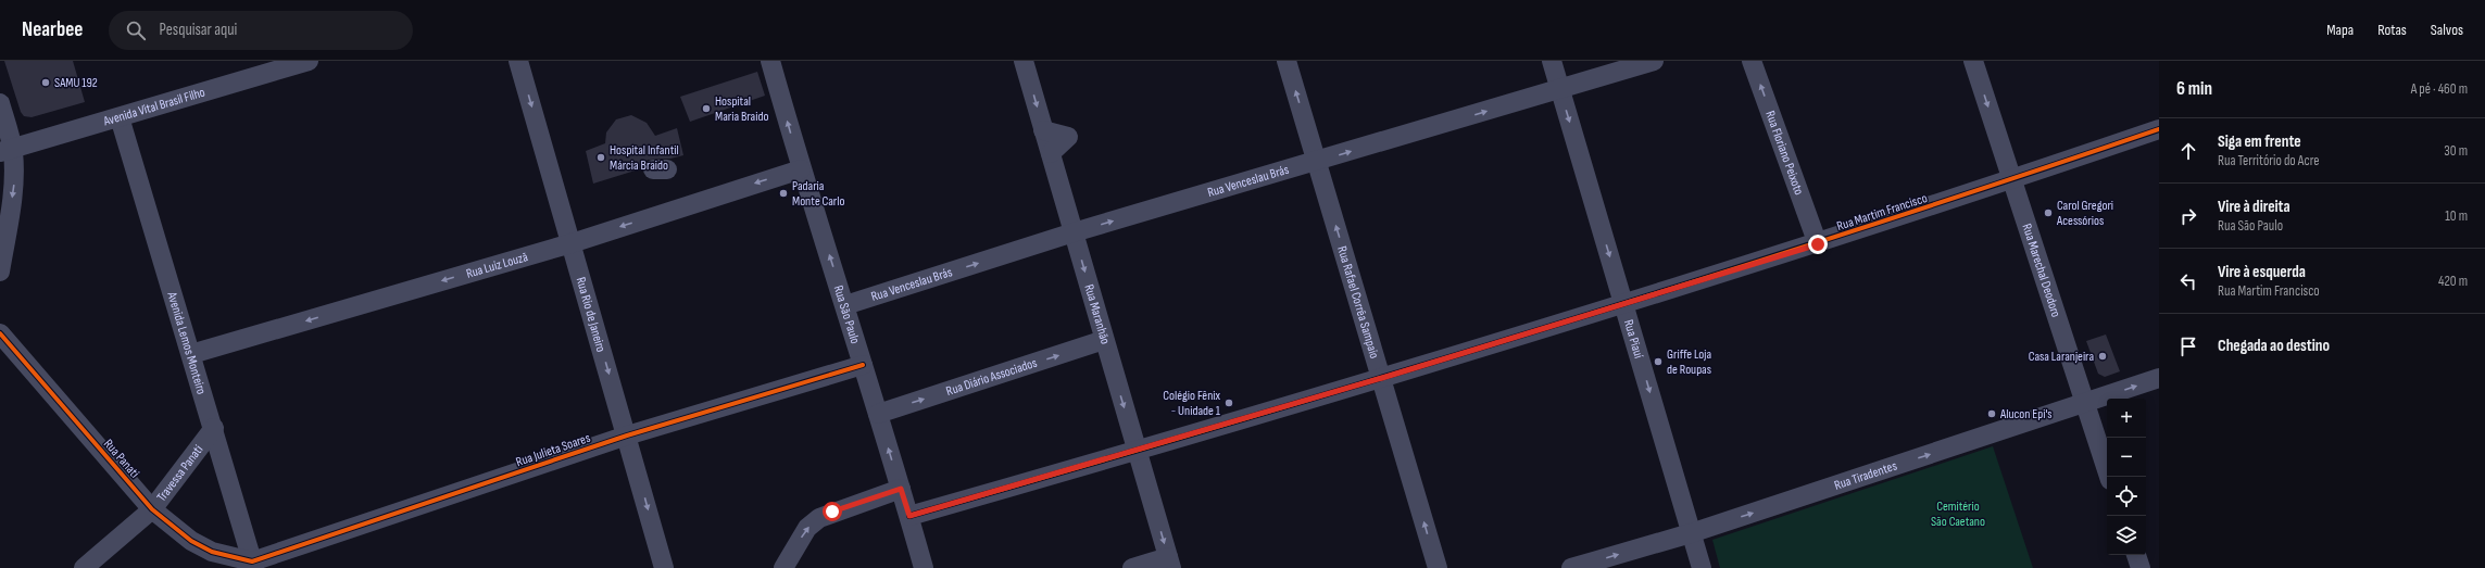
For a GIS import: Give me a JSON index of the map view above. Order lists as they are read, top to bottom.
{
  "streets": {
    "street": [
      "Avenida Vital Brasil Filho",
      "Rua Floriano Peixoto",
      "Rua Venceslau Brás",
      "Rua Martim Francisco",
      "Rua Luiz Louzã",
      "Rua Marechal Deodoro",
      "Rua Rafael Corrêa Sampaio",
      "Rua Rio de Janeiro",
      "Rua São Paulo",
      "Rua Maranhão",
      "Rua Piauí",
      "Avenida Lemos Monteiro",
      "Rua Diário Associados",
      "Rua Julieta Soares",
      "Rua Panati",
      "Travessa Panati",
      "Rua Tiradentes"
    ]
  },
  "crossings": [
    ["Avenida Vital Brasil Filho", "Avenida Lemos Monteiro"],
    ["Rua Floriano Peixoto", "Rua Martim Francisco"],
    ["Rua Venceslau Brás", "Rua Rafael Corrêa Sampaio"],
    ["Rua Venceslau Brás", "Rua São Paulo"],
    ["Rua Venceslau Brás", "Rua Maranhão"],
    ["Rua Venceslau Brás", "Rua Piauí"],
    ["Rua Martim Francisco", "Rua Marechal Deodoro"],
    ["Rua Martim Francisco", "Rua Rafael Corrêa Sampaio"],
    ["Rua Martim Francisco", "Rua São Paulo"],
    ["Rua Martim Francisco", "Rua Maranhão"],
    ["Rua Martim Francisco", "Rua Piauí"],
    ["Rua Luiz Louzã", "Rua Rio de Janeiro"],
    ["Rua Luiz Louzã", "Rua São Paulo"],
    ["Rua Luiz Louzã", "Avenida Lemos Monteiro"],
    ["Rua Marechal Deodoro", "Rua Tiradentes"],
    ["Rua Rio de Janeiro", "Rua Julieta Soares"],
    ["Rua São Paulo", "Rua Diário Associados"],
    ["Rua São Paulo", "Rua Julieta Soares"],
    ["Rua Maranhão", "Rua Diário Associados"],
    ["Rua Piauí", "Rua Tiradentes"],
    ["Avenida Lemos Monteiro", "Rua Julieta Soares"],
    ["Avenida Lemos Monteiro", "Rua Panati"],
    ["Avenida Lemos Monteiro", "Travessa Panati"],
    ["Rua Julieta Soares", "Rua Panati"],
    ["Rua Panati", "Travessa Panati"]
  ],
  "one_way": [
    "Rua Floriano Peixoto",
    "Rua Venceslau Brás",
    "Rua Luiz Louzã",
    "Rua Rafael Corrêa Sampaio",
    "Rua Rio de Janeiro",
    "Rua São Paulo",
    "Rua Maranhão",
    "Rua Piauí",
    "Rua Diário Associados",
    "Rua Tiradentes"
  ],
  "parks": ["Cemitério São Caetano"],
  "places": [
    "SAMU 192",
    "Hospital Maria Braido",
    "Hospital Infantil Márcia Braido",
    "Padaria Monte Carlo",
    "Carol Gregori Acessórios",
    "Casa Laranjeira",
    "Griffe Loja de Roupas",
    "Colégio Fênix - Unidade 1",
    "Alucon Epi's"
  ],
  "page": {
    "header": "Nearbee",
    "search": "Pesquisar aqui",
    "nav": ["Mapa", "Rotas", "Salvos"],
    "heading": ["6 min", "A pé · 460 m"],
    "list": [
      ["Siga em frente", "Rua Território do Acre", "30 m"],
      ["Vire à direita", "Rua São Paulo", "10 m"],
      ["Vire à esquerda", "Rua Martim Francisco", "420 m"],
      "Chegada ao destino"
    ],
    "map_buttons": ["+", "−"]
  }
}
